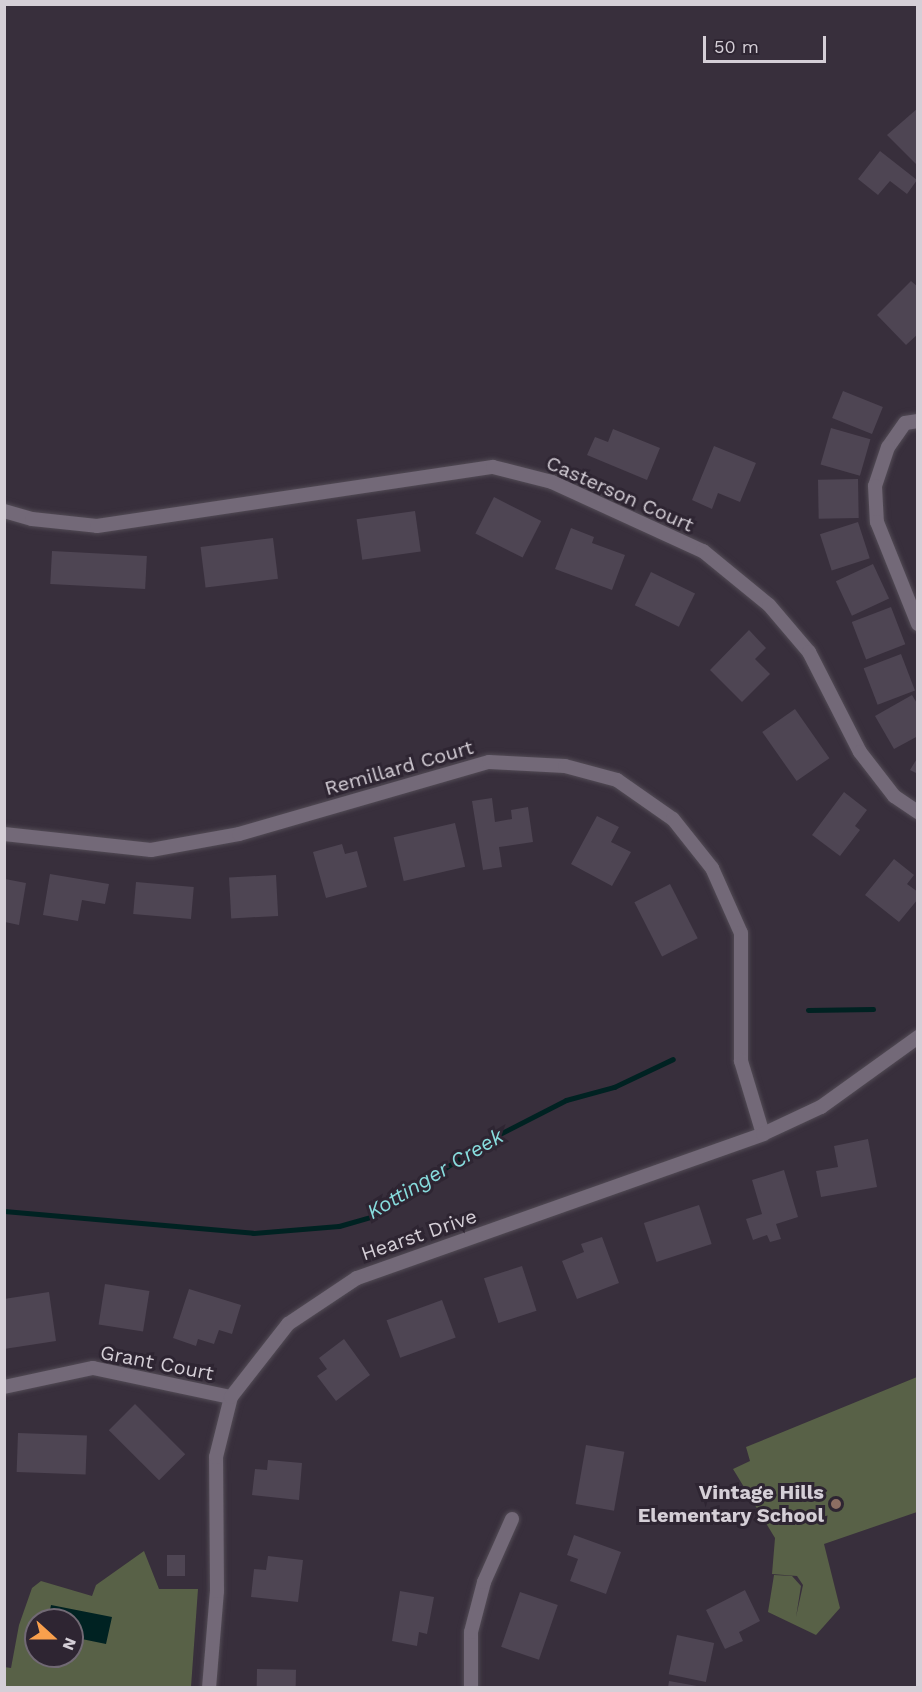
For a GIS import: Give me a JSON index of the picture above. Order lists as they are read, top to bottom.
{
  "streets": {
    "street": [
      "Casterson Court",
      "Remillard Court",
      "Hearst Drive",
      "Grant Court"
    ]
  },
  "crossings": [
    ["Remillard Court", "Hearst Drive"],
    ["Hearst Drive", "Grant Court"]
  ],
  "water": ["Kottinger Creek"],
  "places": ["Vintage Hills Elementary School"],
  "scale_bar": "50 m",
  "north": "right"
}
